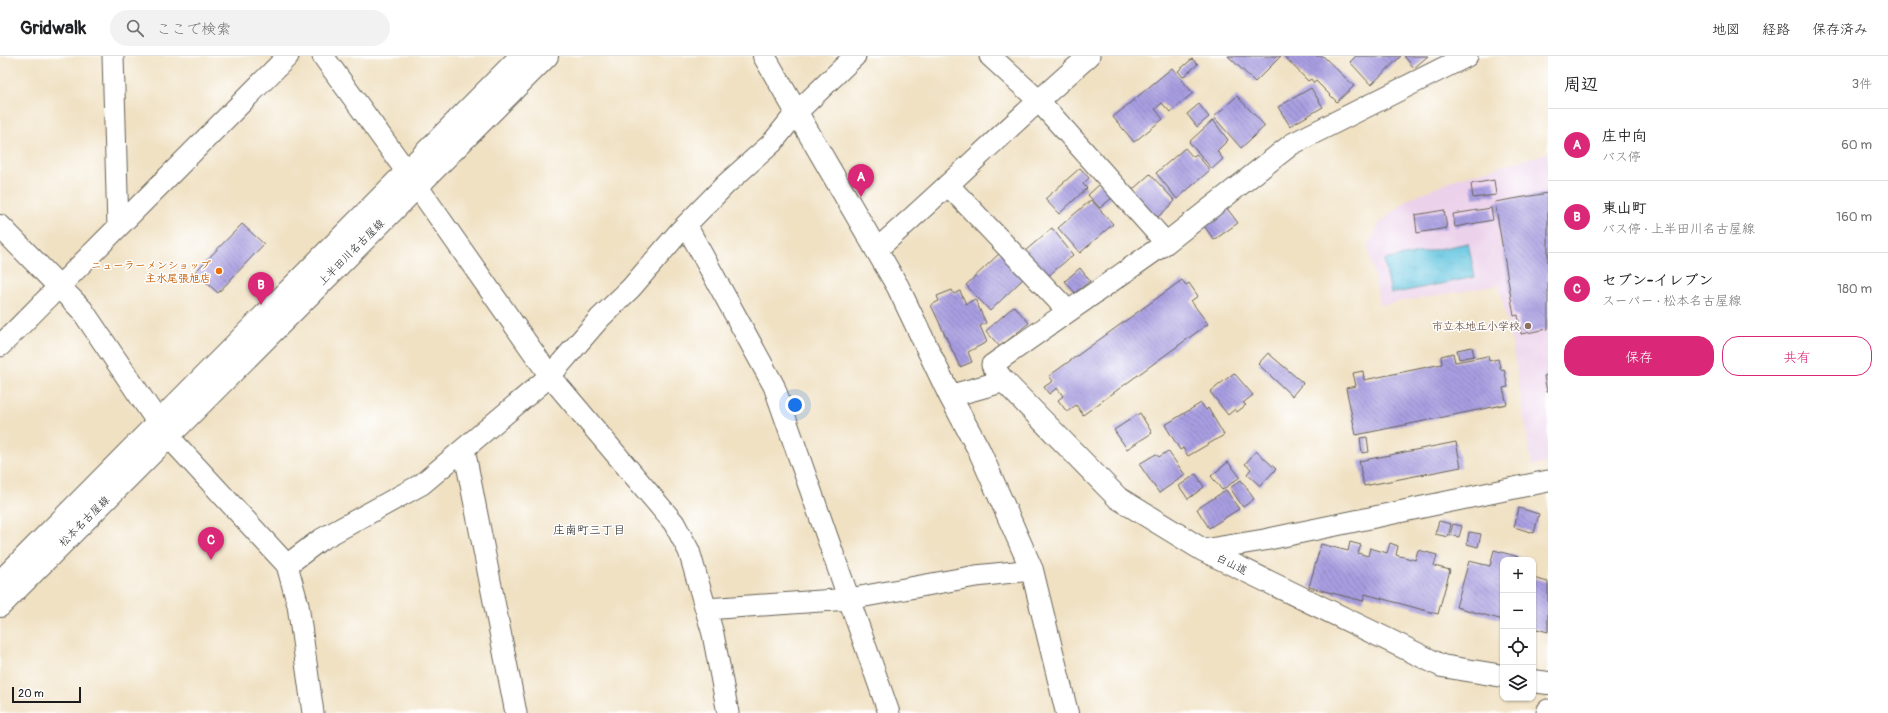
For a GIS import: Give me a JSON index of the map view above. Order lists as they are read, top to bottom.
{
  "streets": {
    "main road": ["上半田川名古屋線", "松本名古屋線", "白山道"]
  },
  "crossings": [
    ["上半田川名古屋線", "松本名古屋線"]
  ],
  "districts": ["庄南町三丁目"],
  "places": ["ニューラーメンショップ 主水尾張旭店", "市立本地丘小学校"],
  "scale_bar": "20 m",
  "page": {
    "header": "Gridwalk",
    "search": "ここで検索",
    "nav": ["地図", "経路", "保存済み"],
    "heading": ["周辺", "3件"],
    "list": [
      {
        "mark": "A",
        "name": "庄中向",
        "note": "バス停",
        "value": "60 m"
      },
      {
        "mark": "B",
        "name": "東山町",
        "note": "バス停 · 上半田川名古屋線",
        "value": "160 m"
      },
      {
        "mark": "C",
        "name": "セブン-イレブン",
        "note": "スーパー · 松本名古屋線",
        "value": "180 m"
      }
    ],
    "pins": ["A", "B", "C"],
    "buttons": ["保存", "共有"],
    "map_buttons": ["+", "−"],
    "scale": "20 m"
  }
}
